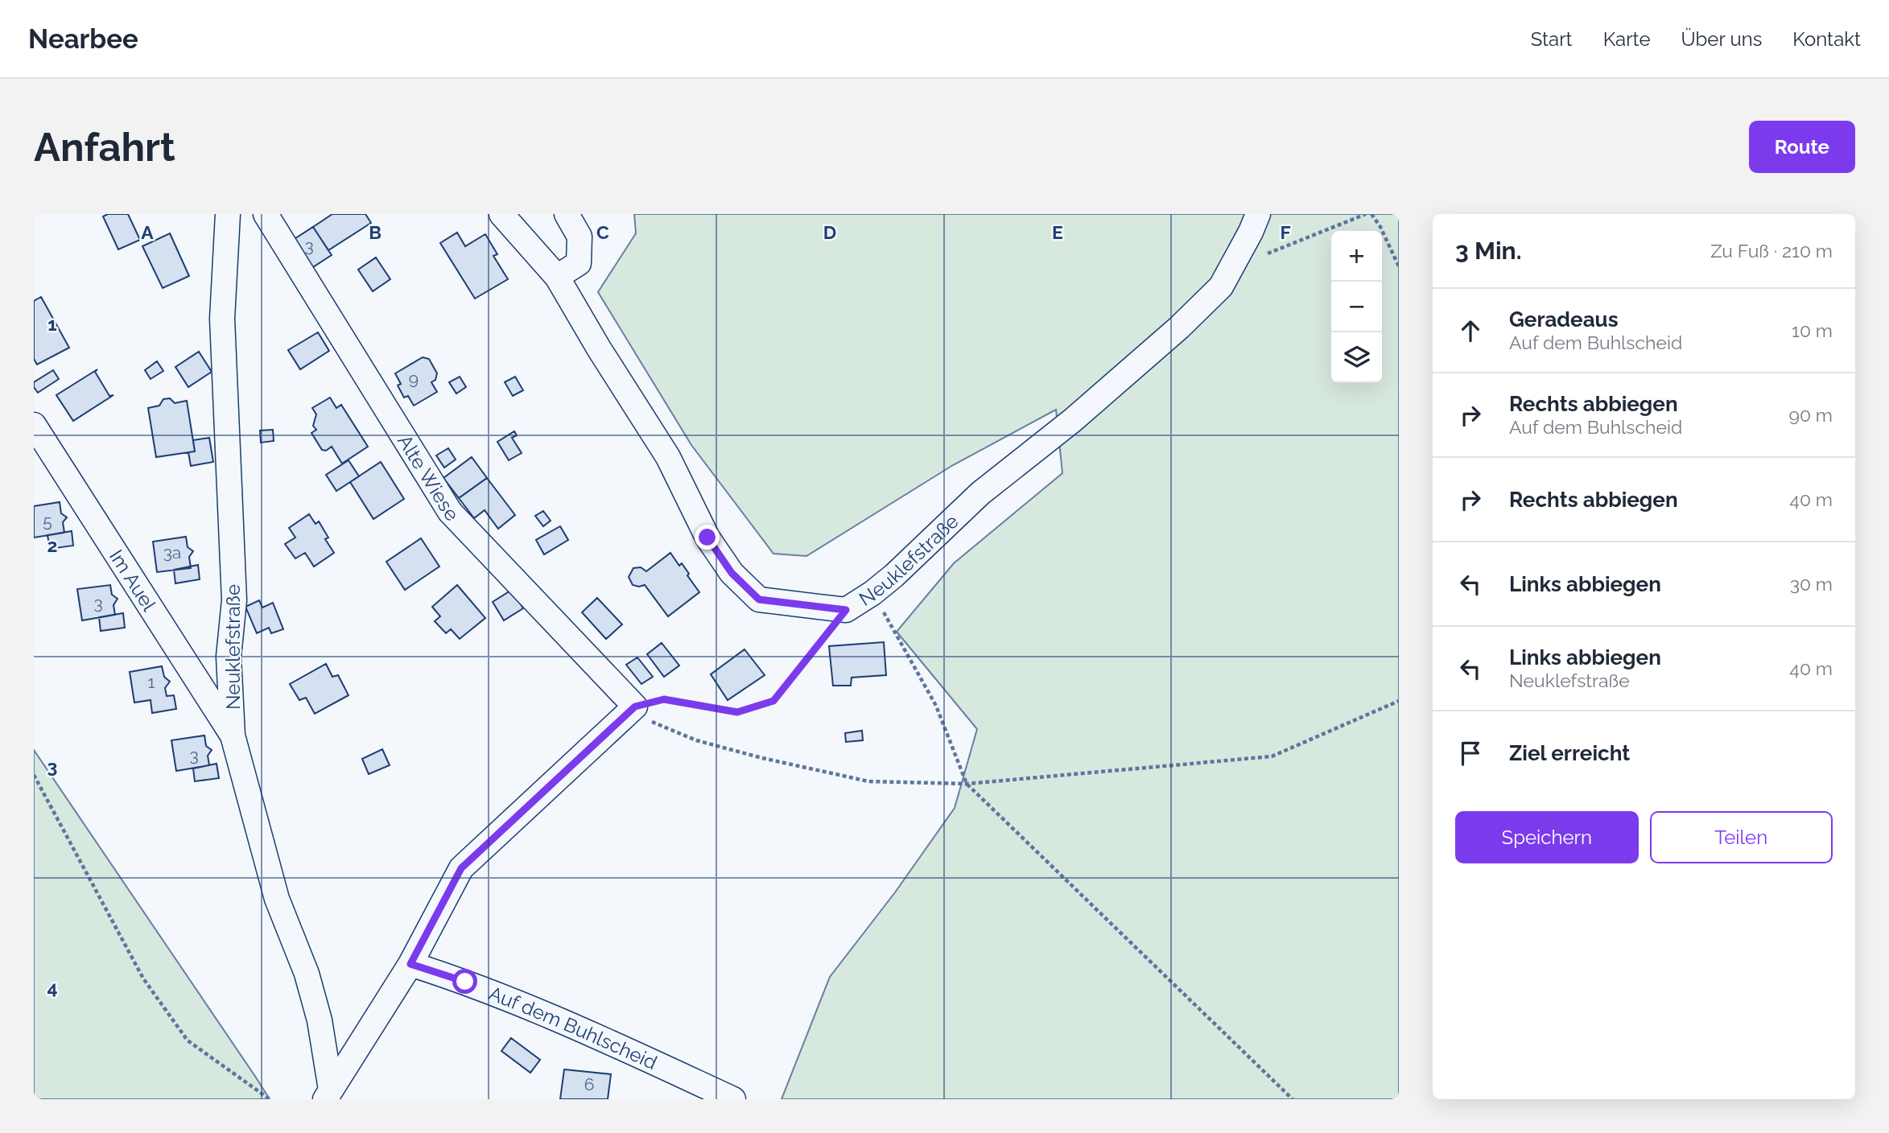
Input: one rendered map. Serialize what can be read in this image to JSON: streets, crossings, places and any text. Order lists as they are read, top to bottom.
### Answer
{
  "streets": {
    "street": [
      "Alte Wiese",
      "Neuklefstraße",
      "Im Auel",
      "Auf dem Buhlscheid"
    ]
  },
  "crossings": [
    ["Neuklefstraße", "Im Auel"]
  ],
  "house_numbers": [
    "3",
    "9",
    "5",
    "3a",
    "3",
    "1",
    "3",
    "6"
  ],
  "page": {
    "header": "Nearbee",
    "nav": [
      "Start",
      "Karte",
      "Über uns",
      "Kontakt"
    ],
    "buttons": [
      "Route",
      ["Speichern", "Teilen"]
    ],
    "title": "Anfahrt",
    "heading": ["3 Min.", "Zu Fuß · 210 m"],
    "map_buttons": ["+", "−"],
    "list": [
      ["Geradeaus", "Auf dem Buhlscheid", "10 m"],
      ["Rechts abbiegen", "Auf dem Buhlscheid", "90 m"],
      ["Rechts abbiegen", "40 m"],
      ["Links abbiegen", "30 m"],
      ["Links abbiegen", "Neuklefstraße", "40 m"],
      "Ziel erreicht"
    ]
  },
  "grid": {
    "columns": [
      "A",
      "B",
      "C",
      "D",
      "E",
      "F"
    ],
    "rows": [
      "1",
      "2",
      "3",
      "4"
    ]
  }
}
